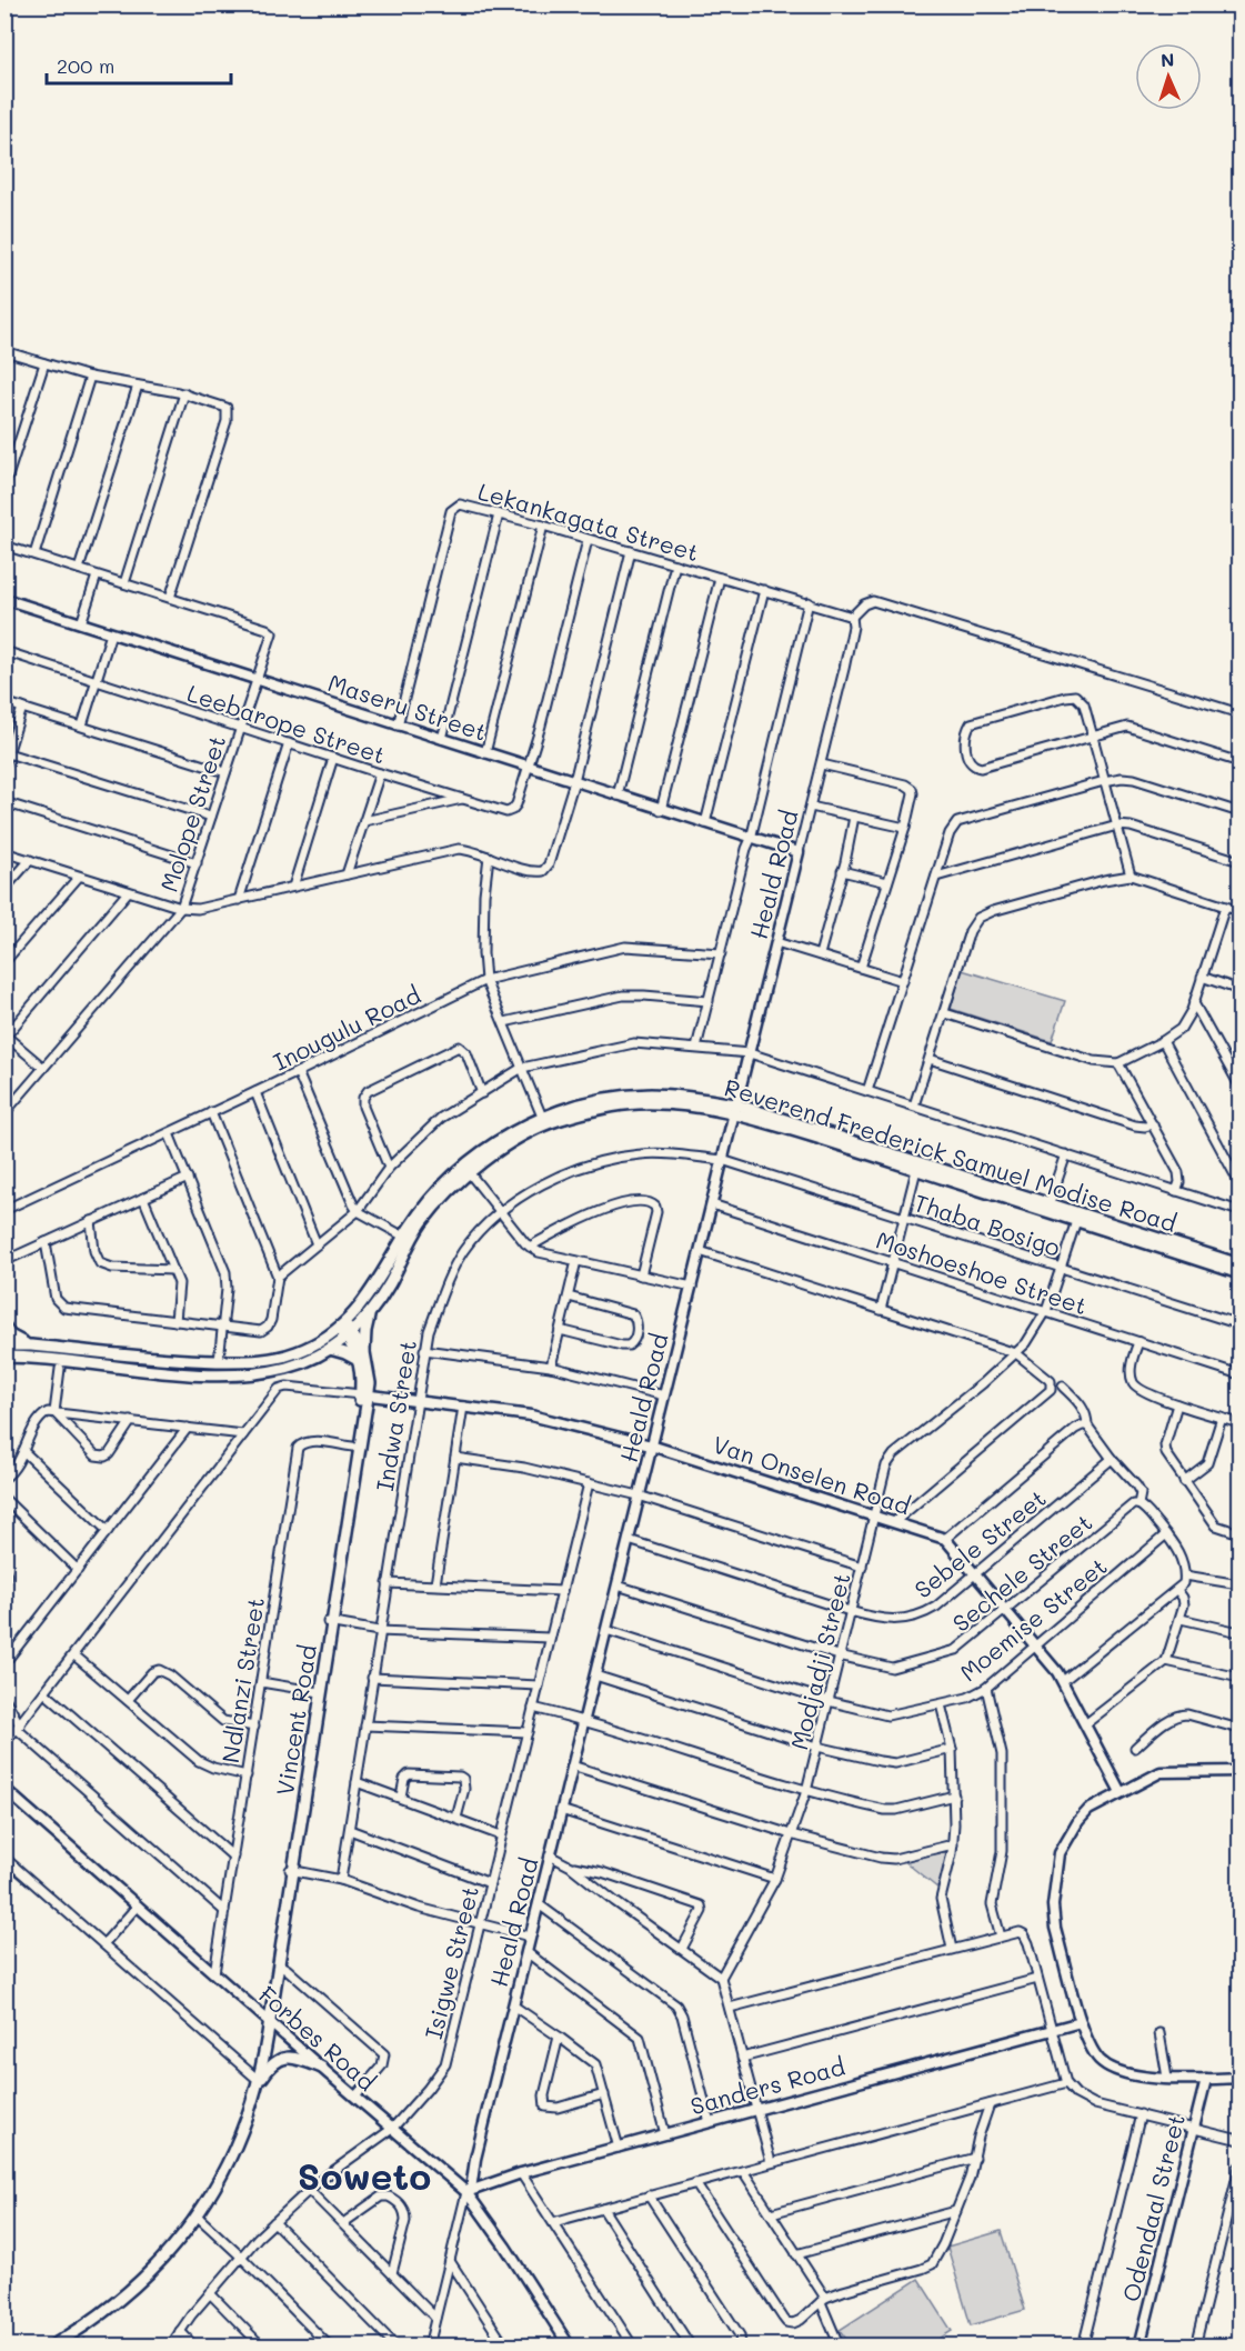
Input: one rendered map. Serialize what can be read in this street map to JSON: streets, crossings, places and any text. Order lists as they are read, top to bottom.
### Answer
{
  "streets": {
    "main road": ["Reverend Frederick Samuel Modise Road", "Vincent Road"],
    "street": [
      "Lekankagata Street",
      "Maseru Street",
      "Leebarope Street",
      "Molope Street",
      "Heald Road",
      "Inougulu Road",
      "Thaba Bosigo",
      "Moshoeshoe Street",
      "Indwa Street",
      "Van Onselen Road",
      "Sebele Street",
      "Sechele Street",
      "Moemise Street",
      "Modjadji Street",
      "Ndlanzi Street",
      "Isigwe Street",
      "Forbes Road",
      "Sanders Road",
      "Odendaal Street"
    ]
  },
  "crossings": [
    ["Lekankagata Street", "Maseru Street"],
    ["Lekankagata Street", "Heald Road"],
    ["Maseru Street", "Leebarope Street"],
    ["Maseru Street", "Molope Street"],
    ["Maseru Street", "Heald Road"],
    ["Leebarope Street", "Molope Street"],
    ["Heald Road", "Reverend Frederick Samuel Modise Road"],
    ["Heald Road", "Thaba Bosigo"],
    ["Heald Road", "Moshoeshoe Street"],
    ["Heald Road", "Indwa Street"],
    ["Heald Road", "Van Onselen Road"],
    ["Heald Road", "Sebele Street"],
    ["Heald Road", "Sechele Street"],
    ["Heald Road", "Moemise Street"],
    ["Heald Road", "Forbes Road"],
    ["Heald Road", "Sanders Road"],
    ["Reverend Frederick Samuel Modise Road", "Modjadji Street"],
    ["Reverend Frederick Samuel Modise Road", "Vincent Road"],
    ["Thaba Bosigo", "Indwa Street"],
    ["Thaba Bosigo", "Modjadji Street"],
    ["Moshoeshoe Street", "Modjadji Street"],
    ["Indwa Street", "Van Onselen Road"],
    ["Van Onselen Road", "Modjadji Street"],
    ["Van Onselen Road", "Vincent Road"],
    ["Sebele Street", "Modjadji Street"],
    ["Sechele Street", "Modjadji Street"],
    ["Moemise Street", "Modjadji Street"],
    ["Ndlanzi Street", "Vincent Road"],
    ["Ndlanzi Street", "Forbes Road"],
    ["Vincent Road", "Forbes Road"],
    ["Isigwe Street", "Forbes Road"],
    ["Forbes Road", "Sanders Road"]
  ],
  "districts": ["Soweto"],
  "scale_bar": "200 m",
  "north": "top"
}
